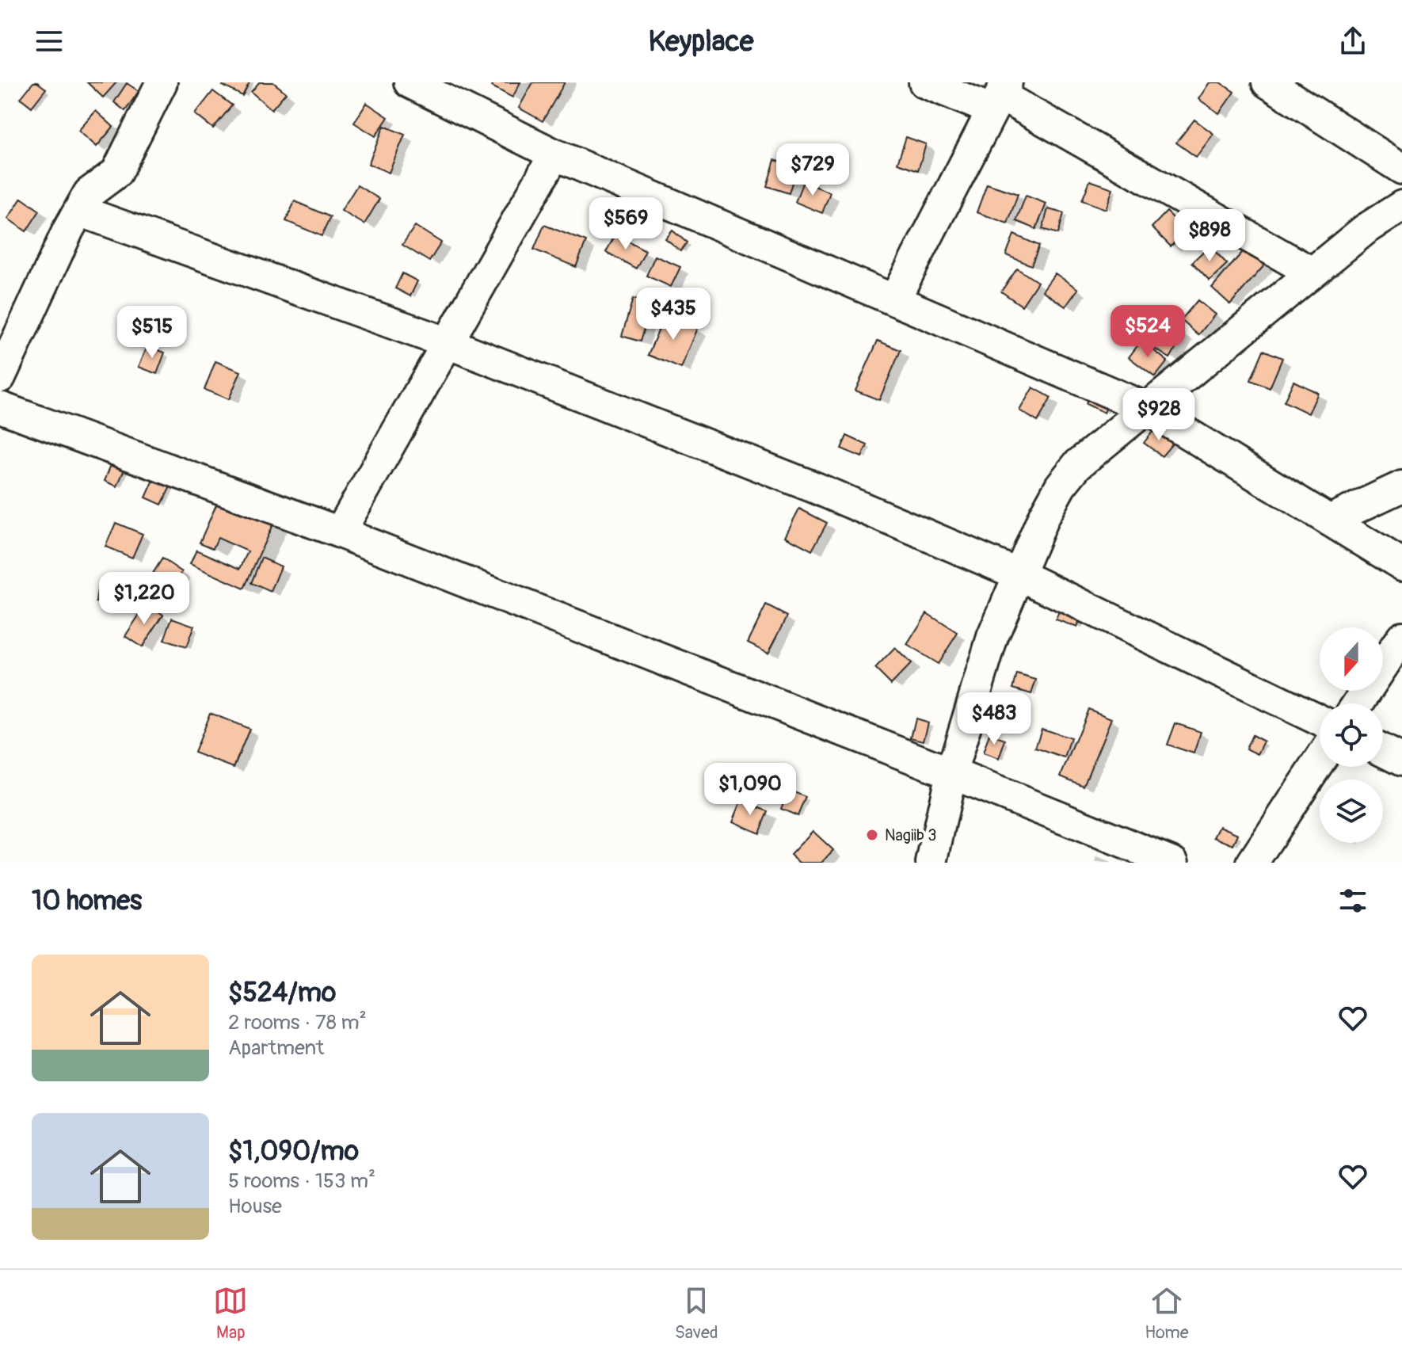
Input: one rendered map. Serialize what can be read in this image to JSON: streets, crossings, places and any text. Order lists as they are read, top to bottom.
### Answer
{
  "places": ["Nagiib 3"],
  "north": "bottom",
  "page": {
    "header": "Keyplace",
    "price": [
      "$729",
      "$569",
      "$898",
      "$435",
      "$524",
      "$515",
      "$928",
      "$1,220",
      "$483",
      "$1,090"
    ],
    "heading": "10 homes",
    "list": [
      {
        "name": "$524/mo",
        "note": "2 rooms · 78 m² · Apartment"
      },
      {
        "name": "$1,090/mo",
        "note": "5 rooms · 153 m² · House"
      }
    ],
    "tabs": ["Map", "Saved", "Home"]
  }
}
